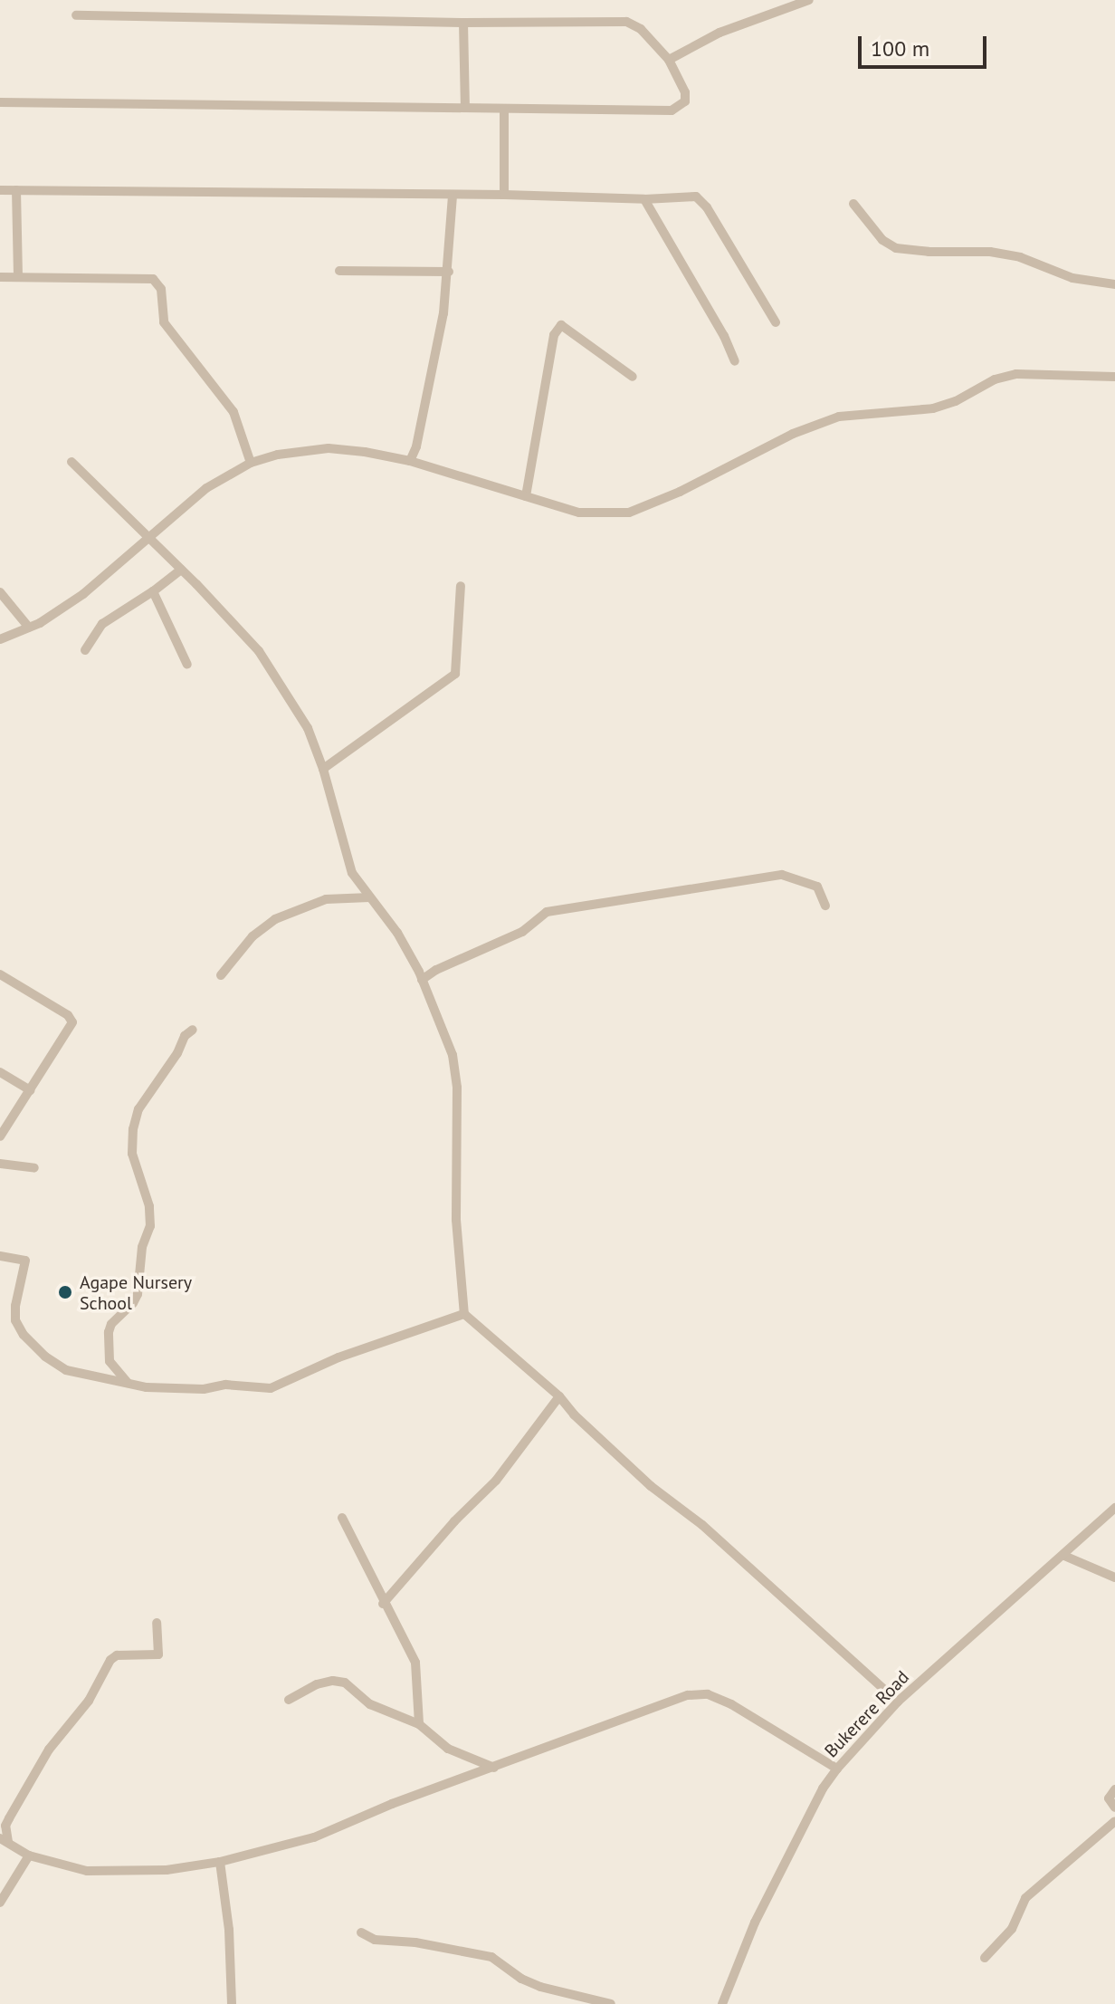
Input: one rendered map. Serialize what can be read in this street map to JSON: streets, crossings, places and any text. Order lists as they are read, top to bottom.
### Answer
{
  "streets": {
    "street": ["Bukerere Road"]
  },
  "places": ["Agape Nursery School"],
  "scale_bar": "100 m"
}
